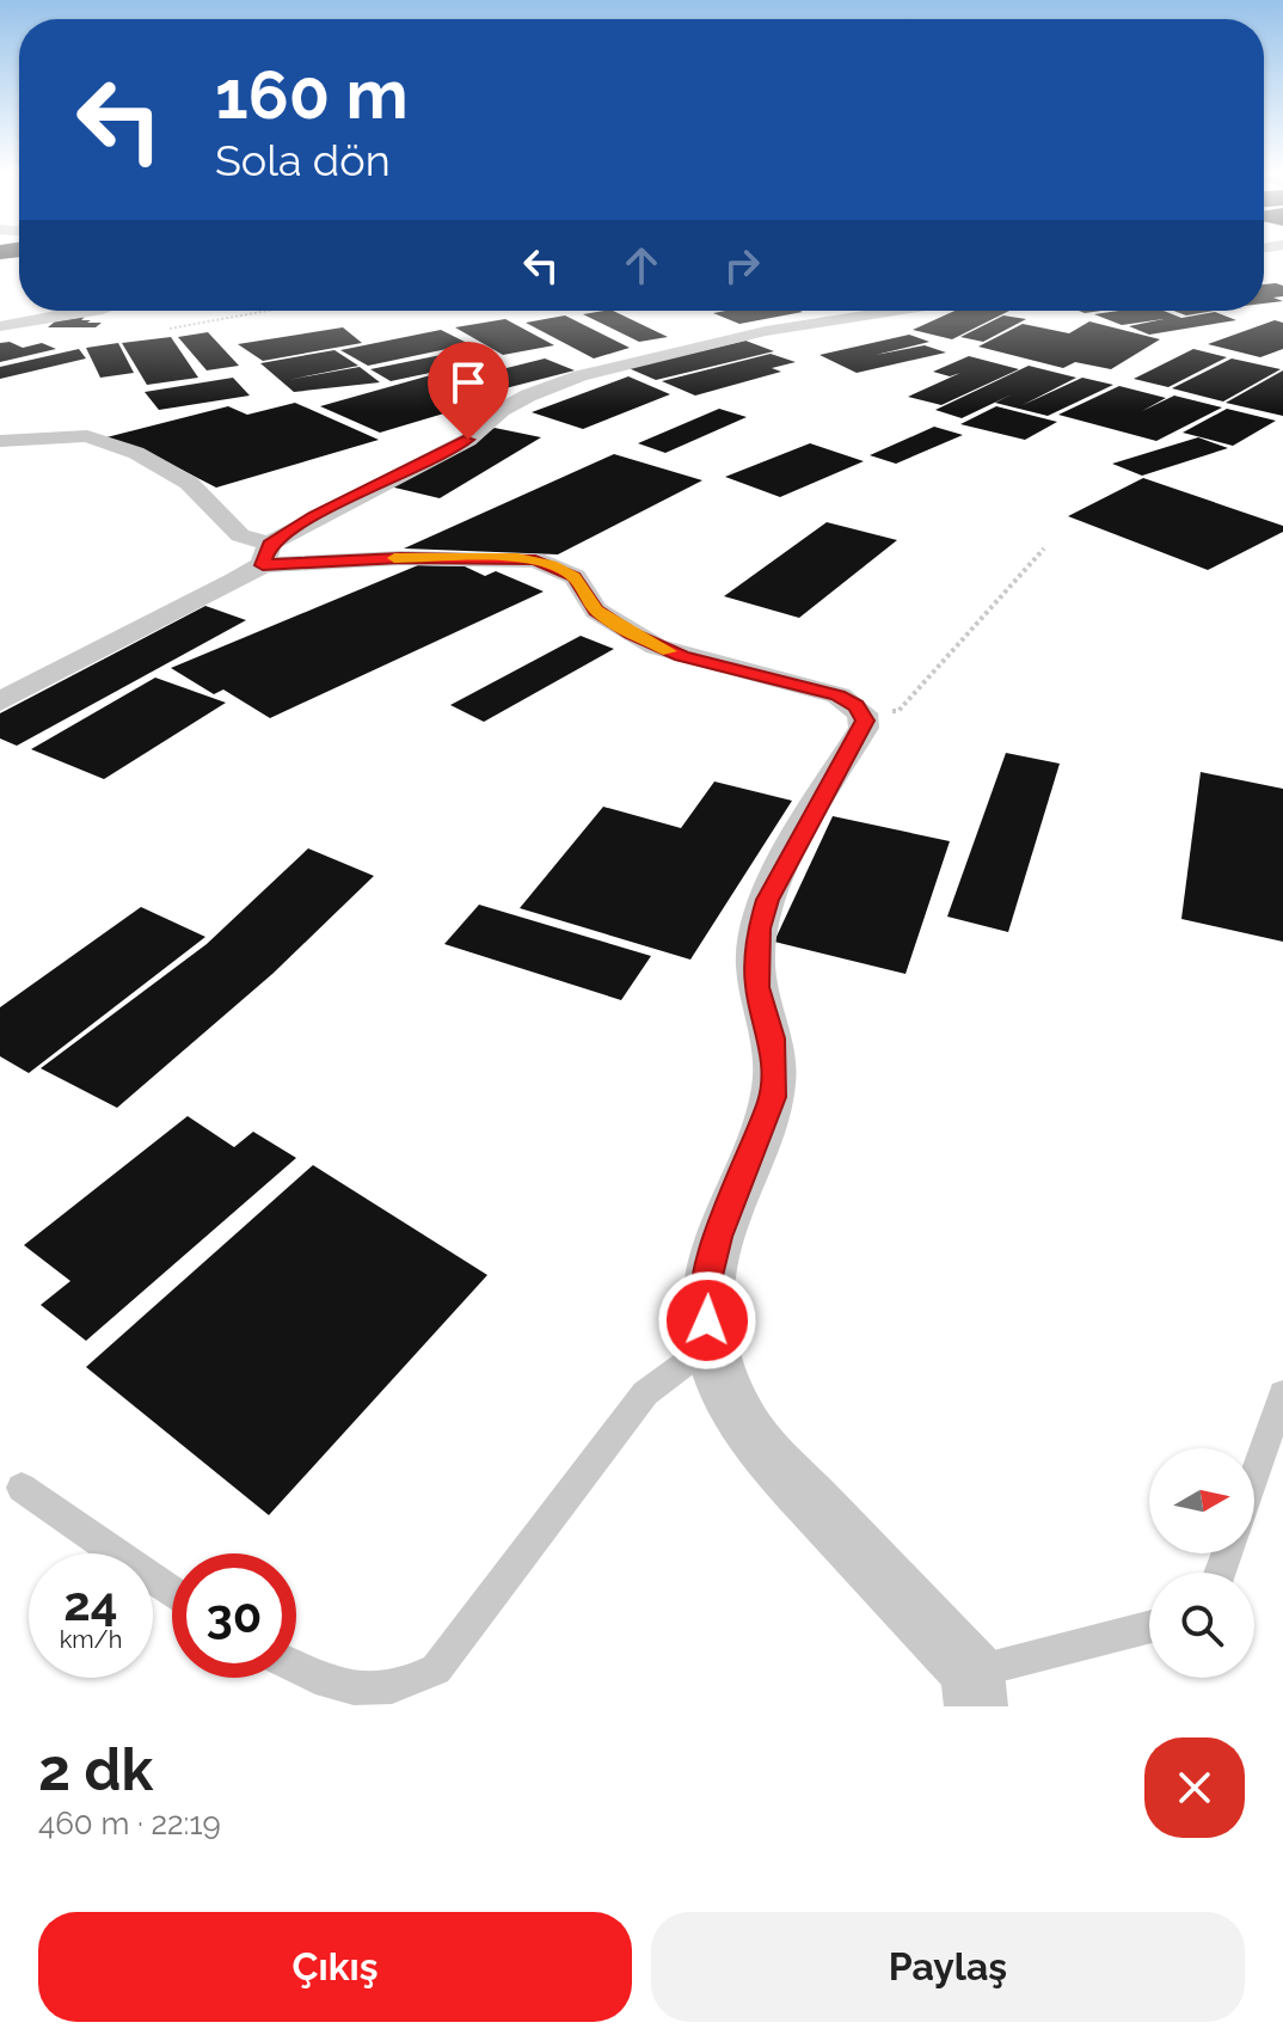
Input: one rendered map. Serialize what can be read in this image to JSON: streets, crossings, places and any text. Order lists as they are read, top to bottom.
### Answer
{
  "north": "right",
  "page": {
    "turn": ["160 m", "Sola dön"],
    "speed": "24 km/h",
    "limit": "30",
    "heading": ["2 dk", "460 m · 22:19"],
    "buttons": ["Çıkış", "Paylaş"]
  }
}
